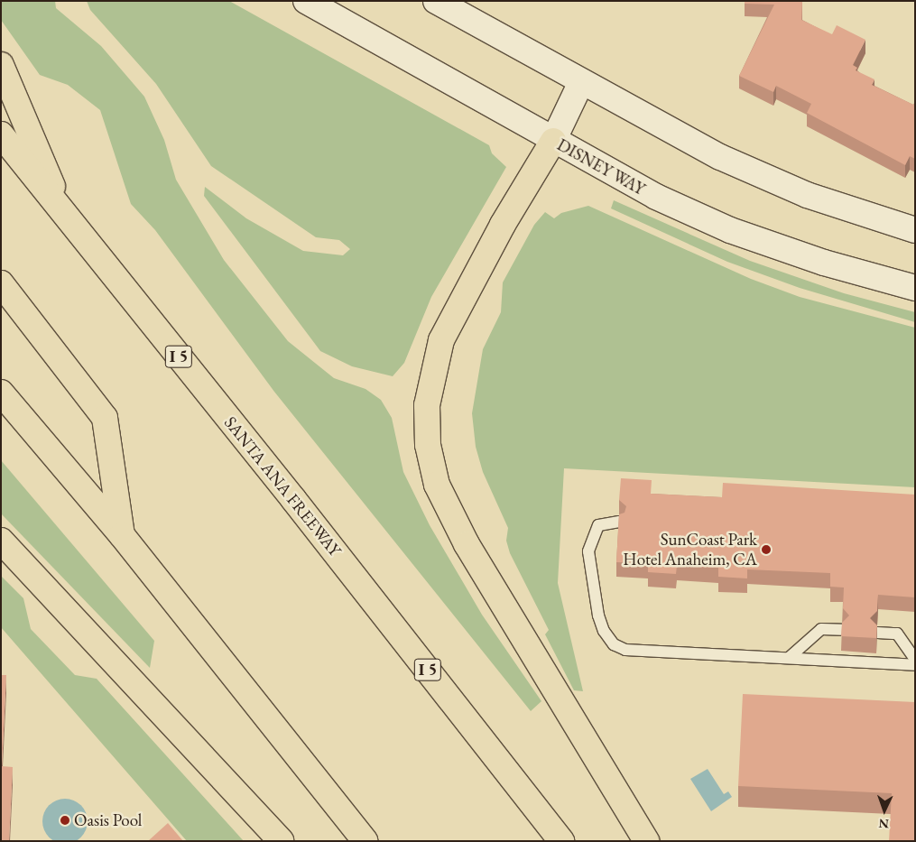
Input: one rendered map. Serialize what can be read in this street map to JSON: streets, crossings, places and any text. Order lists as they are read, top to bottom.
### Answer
{
  "streets": {
    "highway": ["I 5", "SANTA ANA FREEWAY"],
    "main road": ["DISNEY WAY"]
  },
  "places": ["SunCoast Park Hotel Anaheim, CA", "Oasis Pool"],
  "north": "bottom"
}
